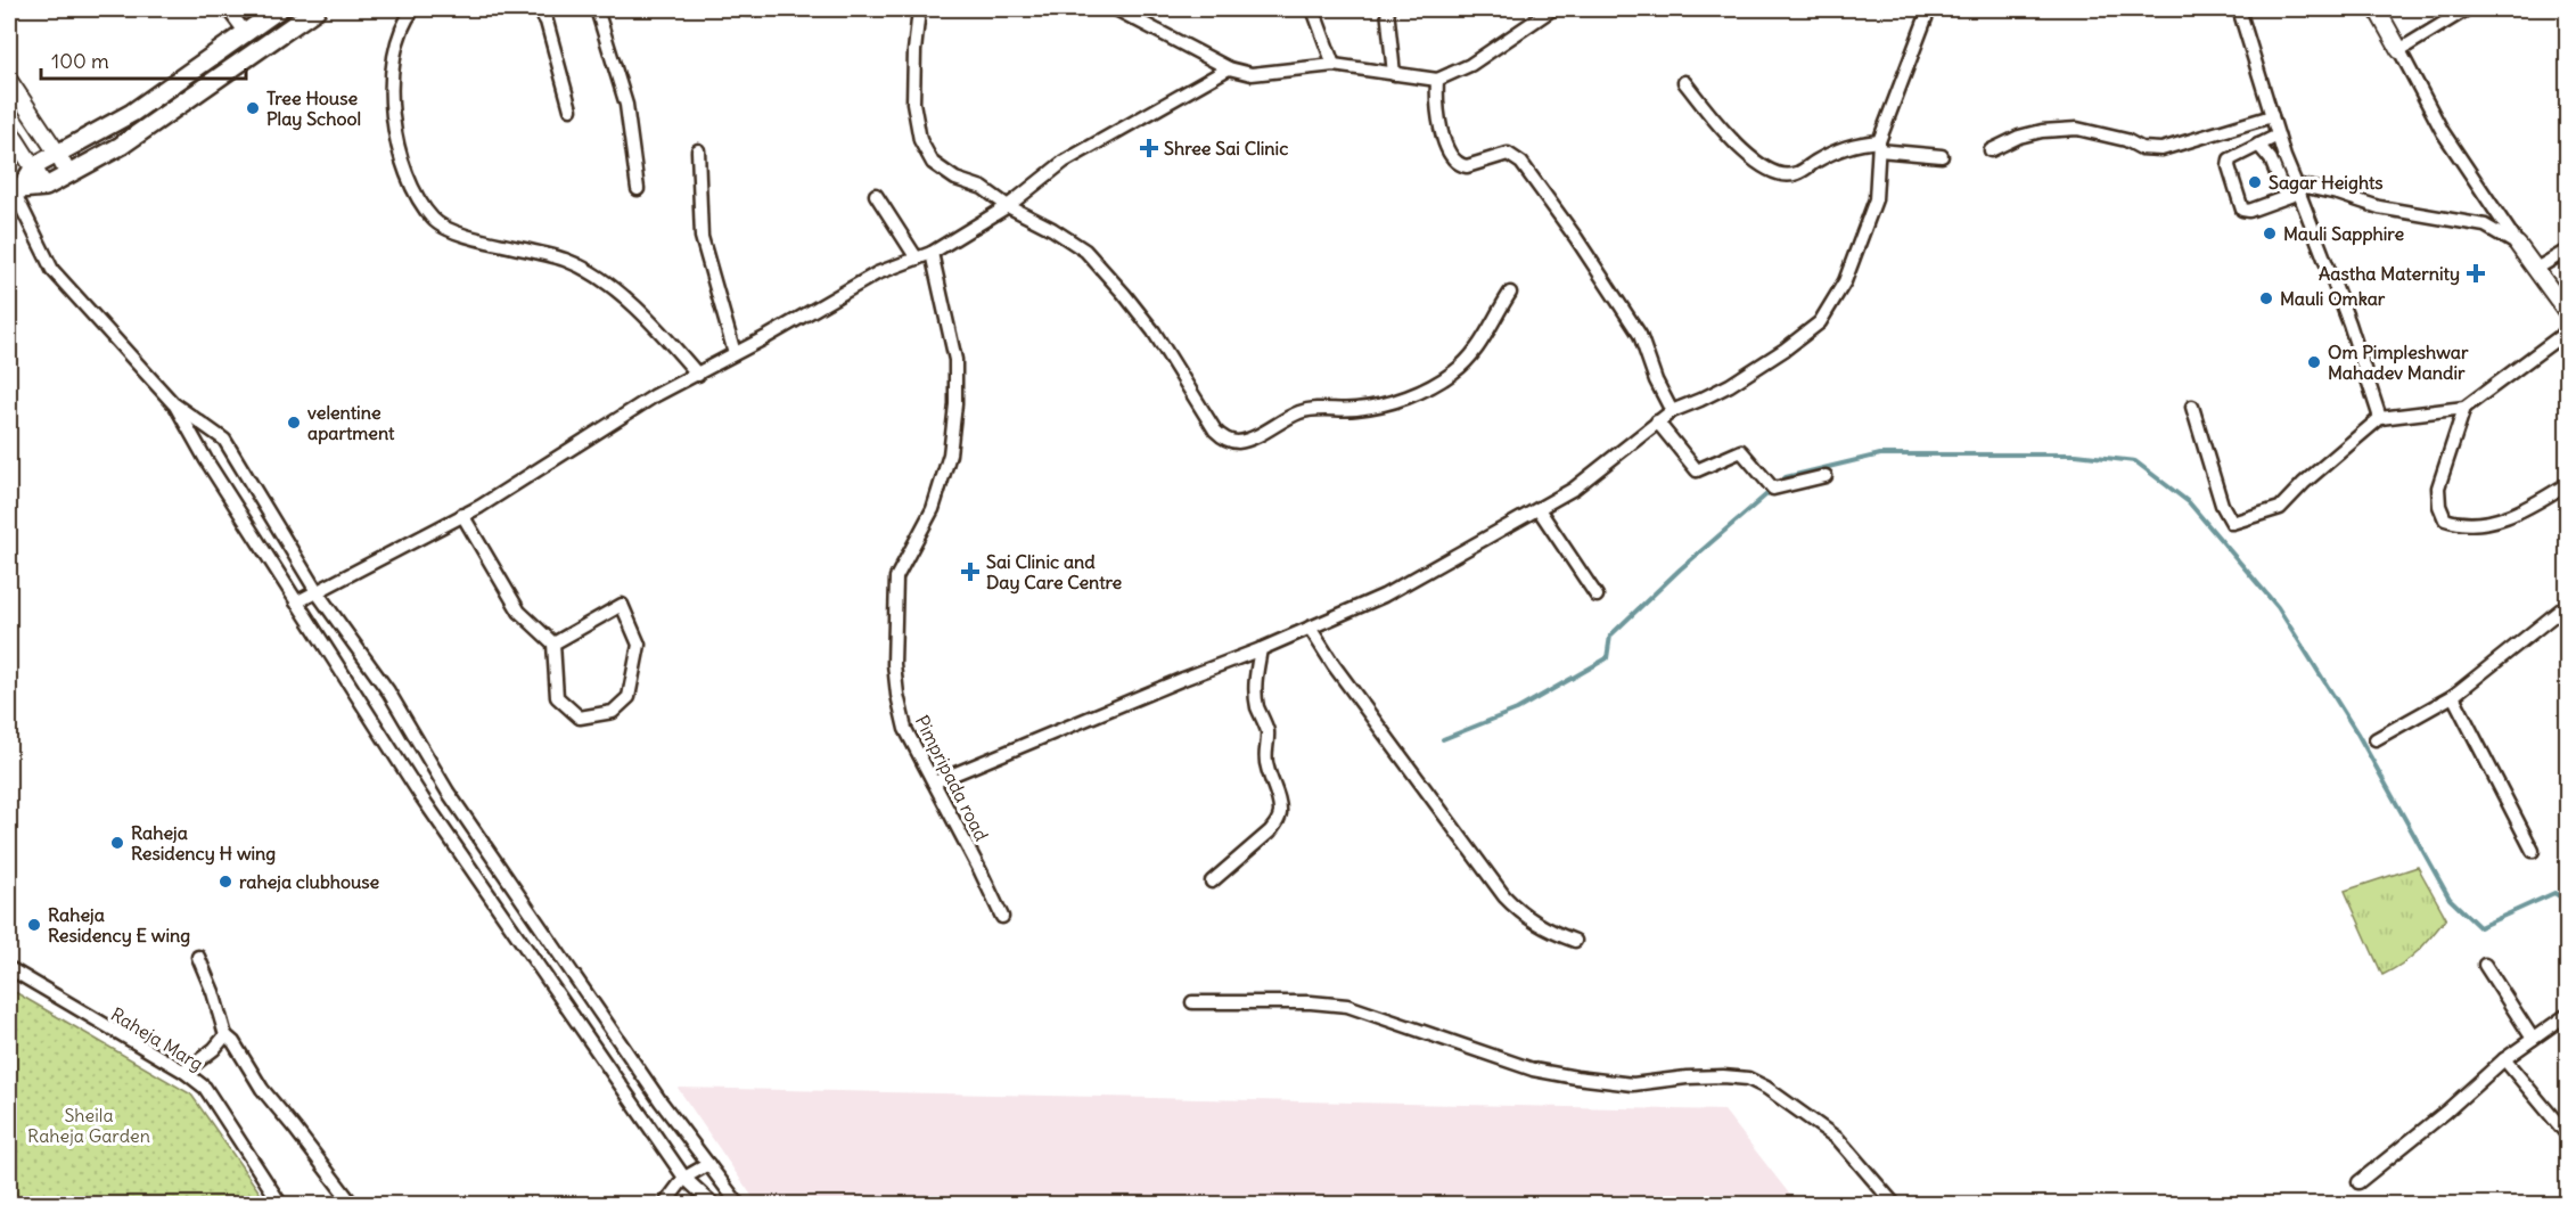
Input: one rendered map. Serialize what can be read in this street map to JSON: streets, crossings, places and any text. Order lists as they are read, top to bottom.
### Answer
{
  "streets": {
    "street": ["Pimpripada road", "Raheja Marg"]
  },
  "parks": ["Sheila Raheja Garden"],
  "places": {
    "other": [
      "Tree House Play School",
      "Sagar Heights",
      "Mauli Sapphire",
      "Mauli Omkar",
      "Om Pimpleshwar Mahadev Mandir",
      "velentine apartment",
      "Raheja Residency H wing",
      "raheja clubhouse",
      "Raheja Residency E wing"
    ],
    "health": ["Shree Sai Clinic", "Aastha Maternity", "Sai Clinic and Day Care Centre"]
  },
  "scale_bar": "100 m"
}
